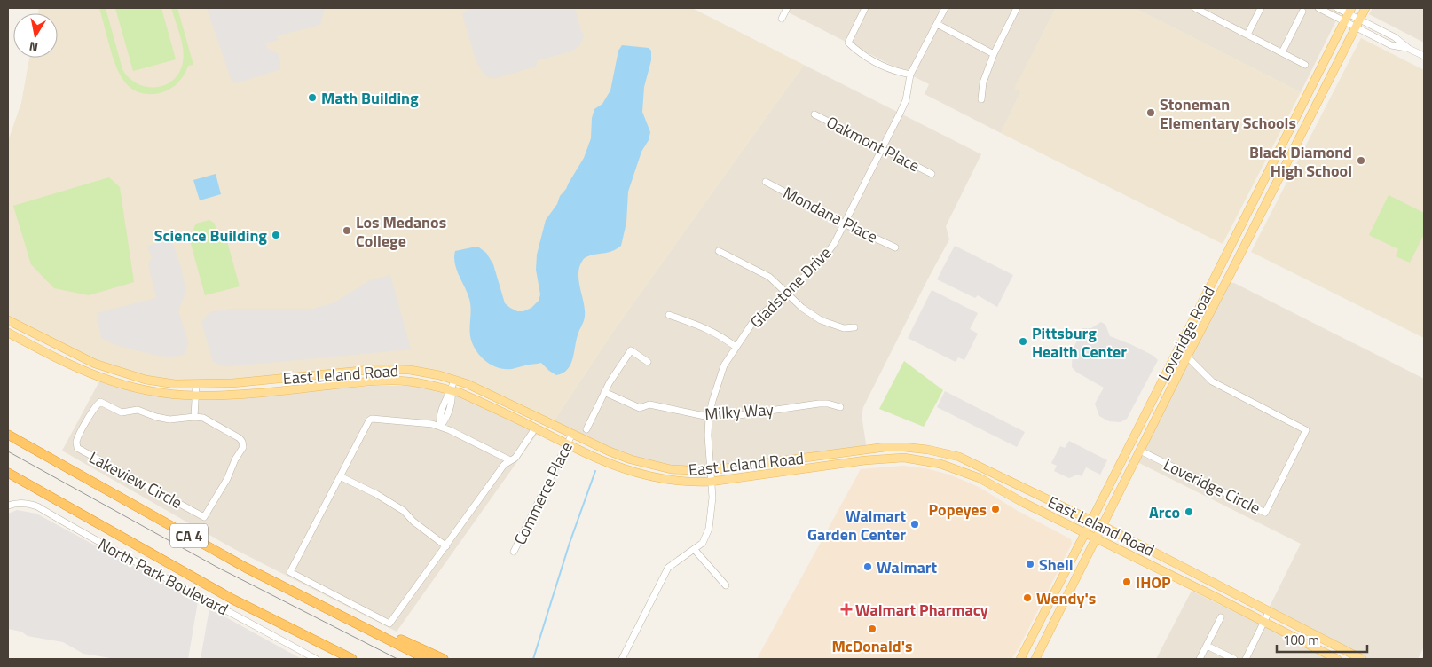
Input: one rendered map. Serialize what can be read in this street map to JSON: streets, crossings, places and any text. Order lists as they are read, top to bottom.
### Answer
{
  "streets": {
    "highway": ["CA 4"],
    "main road": ["Loveridge Road", "East Leland Road"],
    "street": [
      "Oakmont Place",
      "Mondana Place",
      "Gladstone Drive",
      "Milky Way",
      "Lakeview Circle",
      "Loveridge Circle",
      "Commerce Place",
      "North Park Boulevard"
    ]
  },
  "crossings": [
    ["Oakmont Place", "Gladstone Drive"],
    ["Mondana Place", "Gladstone Drive"],
    ["Gladstone Drive", "East Leland Road"],
    ["Gladstone Drive", "Milky Way"],
    ["Loveridge Road", "East Leland Road"],
    ["Loveridge Road", "Loveridge Circle"],
    ["East Leland Road", "Commerce Place"]
  ],
  "places": {
    "other": [
      "Math Building",
      "Stoneman Elementary Schools",
      "Black Diamond High School",
      "Los Medanos College",
      "Science Building",
      "Pittsburg Health Center",
      "Popeyes",
      "Arco",
      "Walmart Garden Center",
      "Shell",
      "Walmart",
      "IHOP",
      "Wendy's",
      "McDonald's"
    ],
    "health": ["Walmart Pharmacy"]
  },
  "scale_bar": "100 m",
  "north": "bottom"
}
